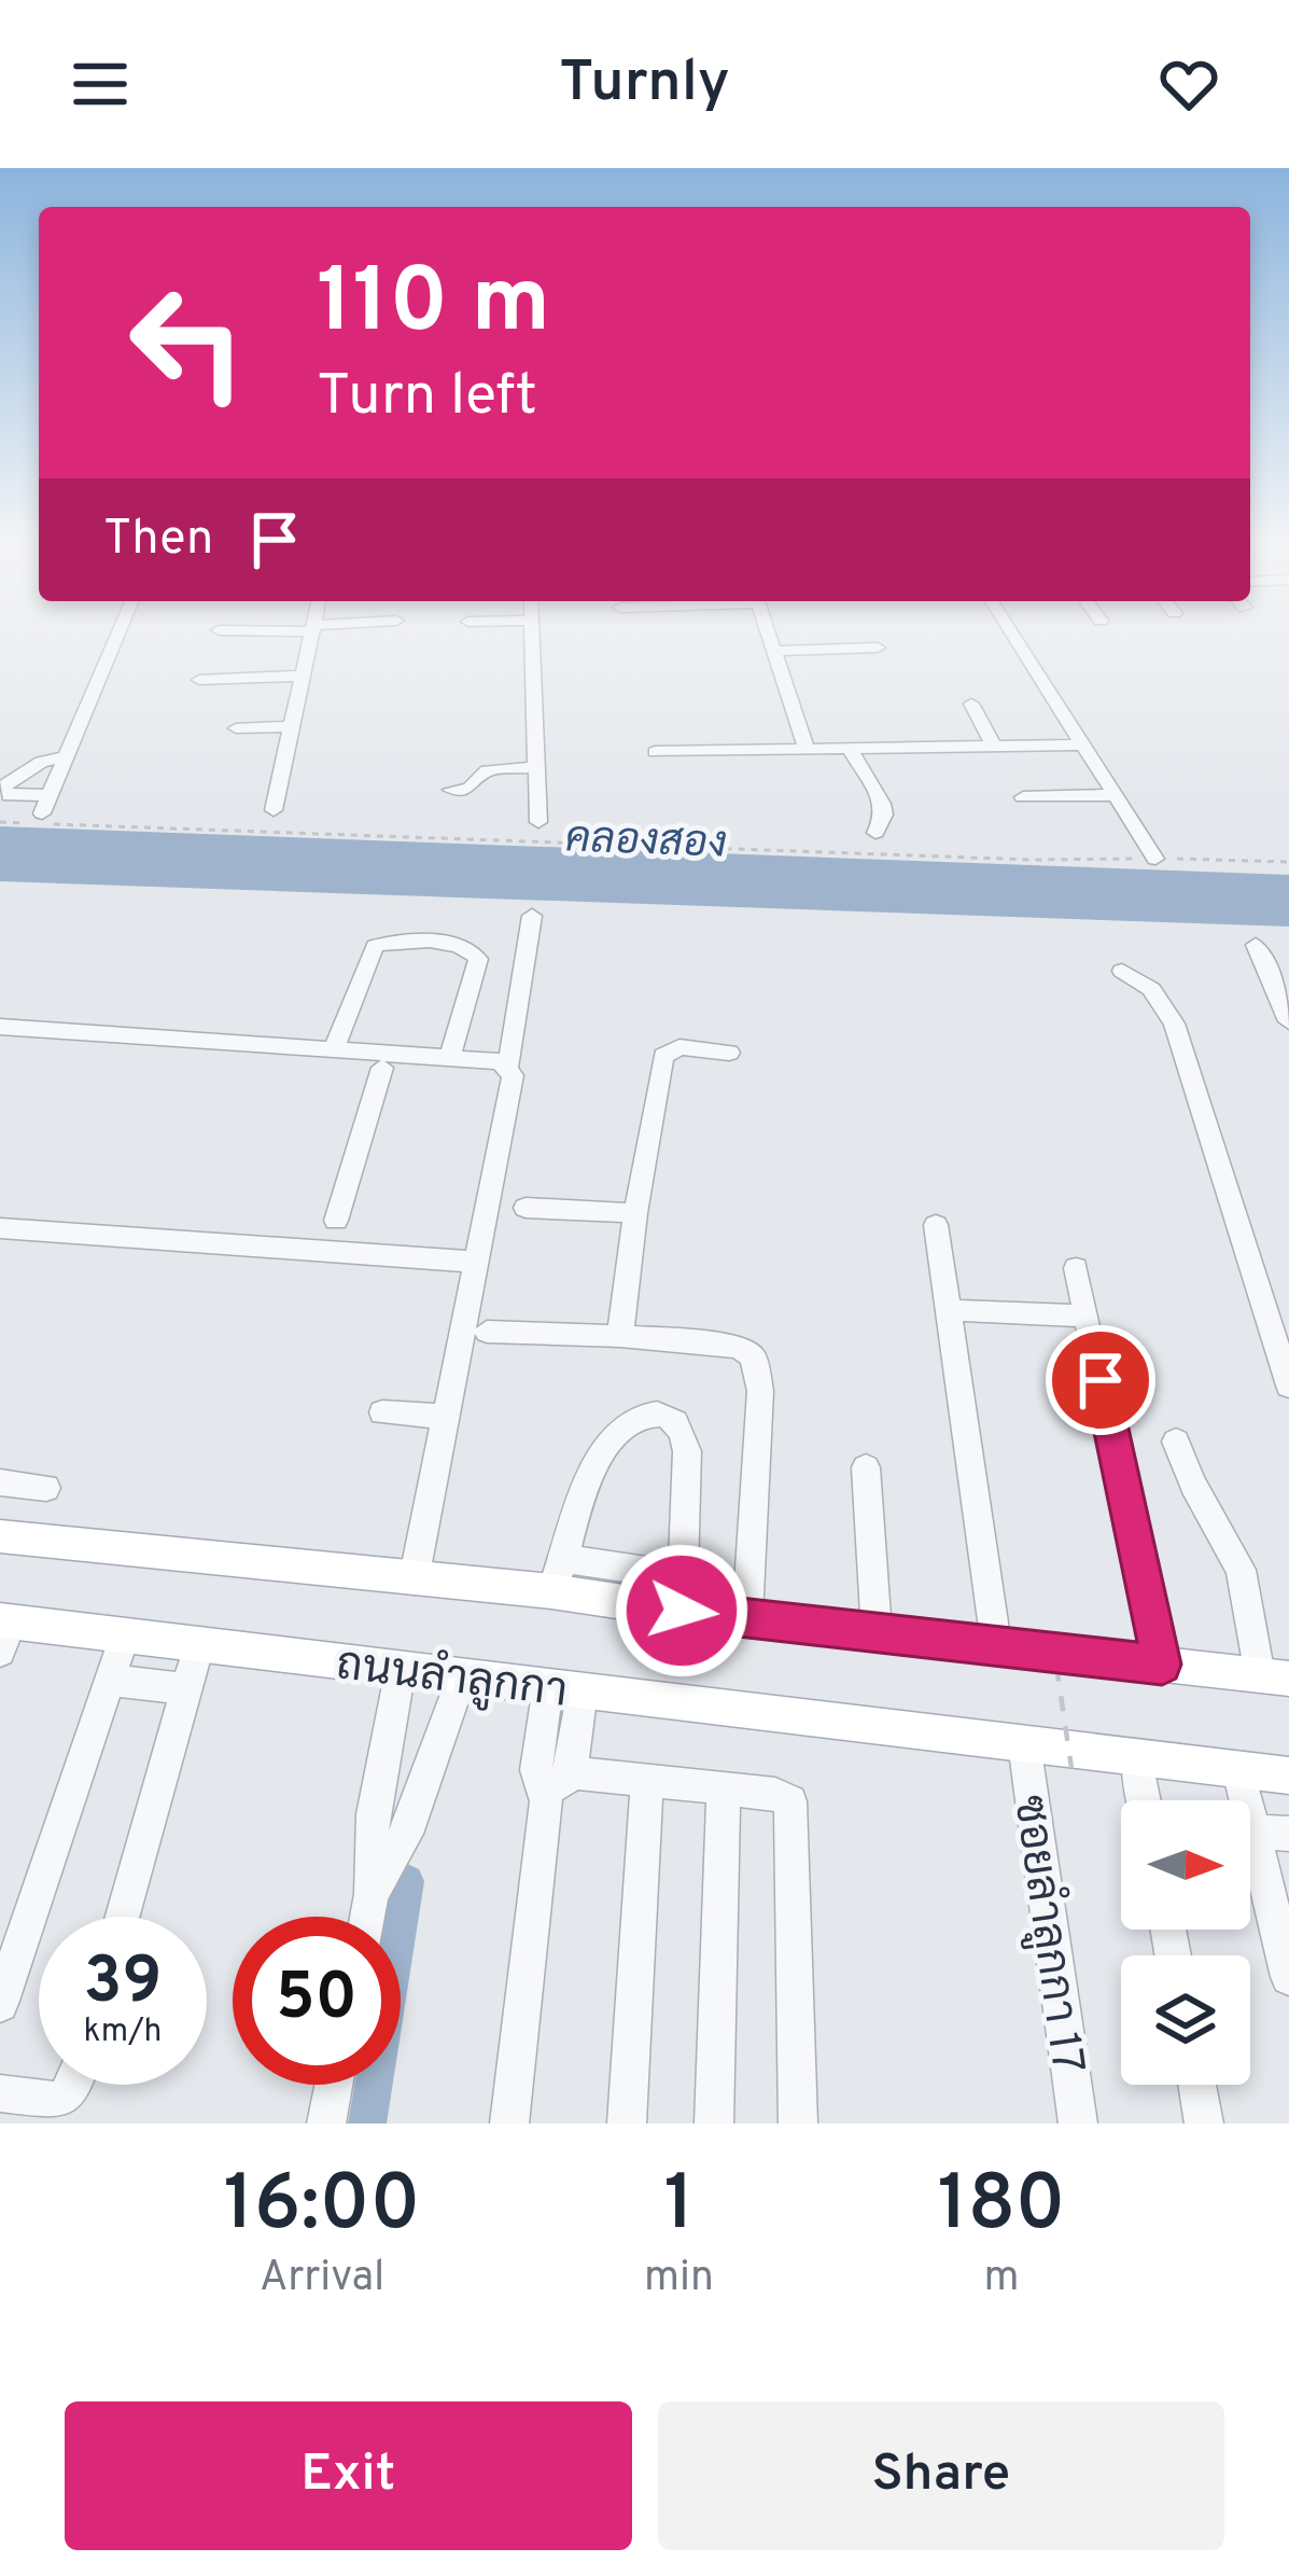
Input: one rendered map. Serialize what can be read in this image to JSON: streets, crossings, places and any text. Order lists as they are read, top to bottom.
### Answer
{
  "streets": {
    "main road": ["ถนนลำลูกกา"],
    "street": ["ซอยลำลูกกา 17"]
  },
  "crossings": [
    ["ถนนลำลูกกา", "ซอยลำลูกกา 17"]
  ],
  "water": ["คลองสอง"],
  "north": "right",
  "page": {
    "header": "Turnly",
    "turn": ["110 m", "Turn left"],
    "then": "Then",
    "speed": "39 km/h",
    "limit": "50",
    "eta": [
      "16:00",
      "Arrival",
      "1",
      "min",
      "180",
      "m"
    ],
    "buttons": ["Exit", "Share"]
  }
}
